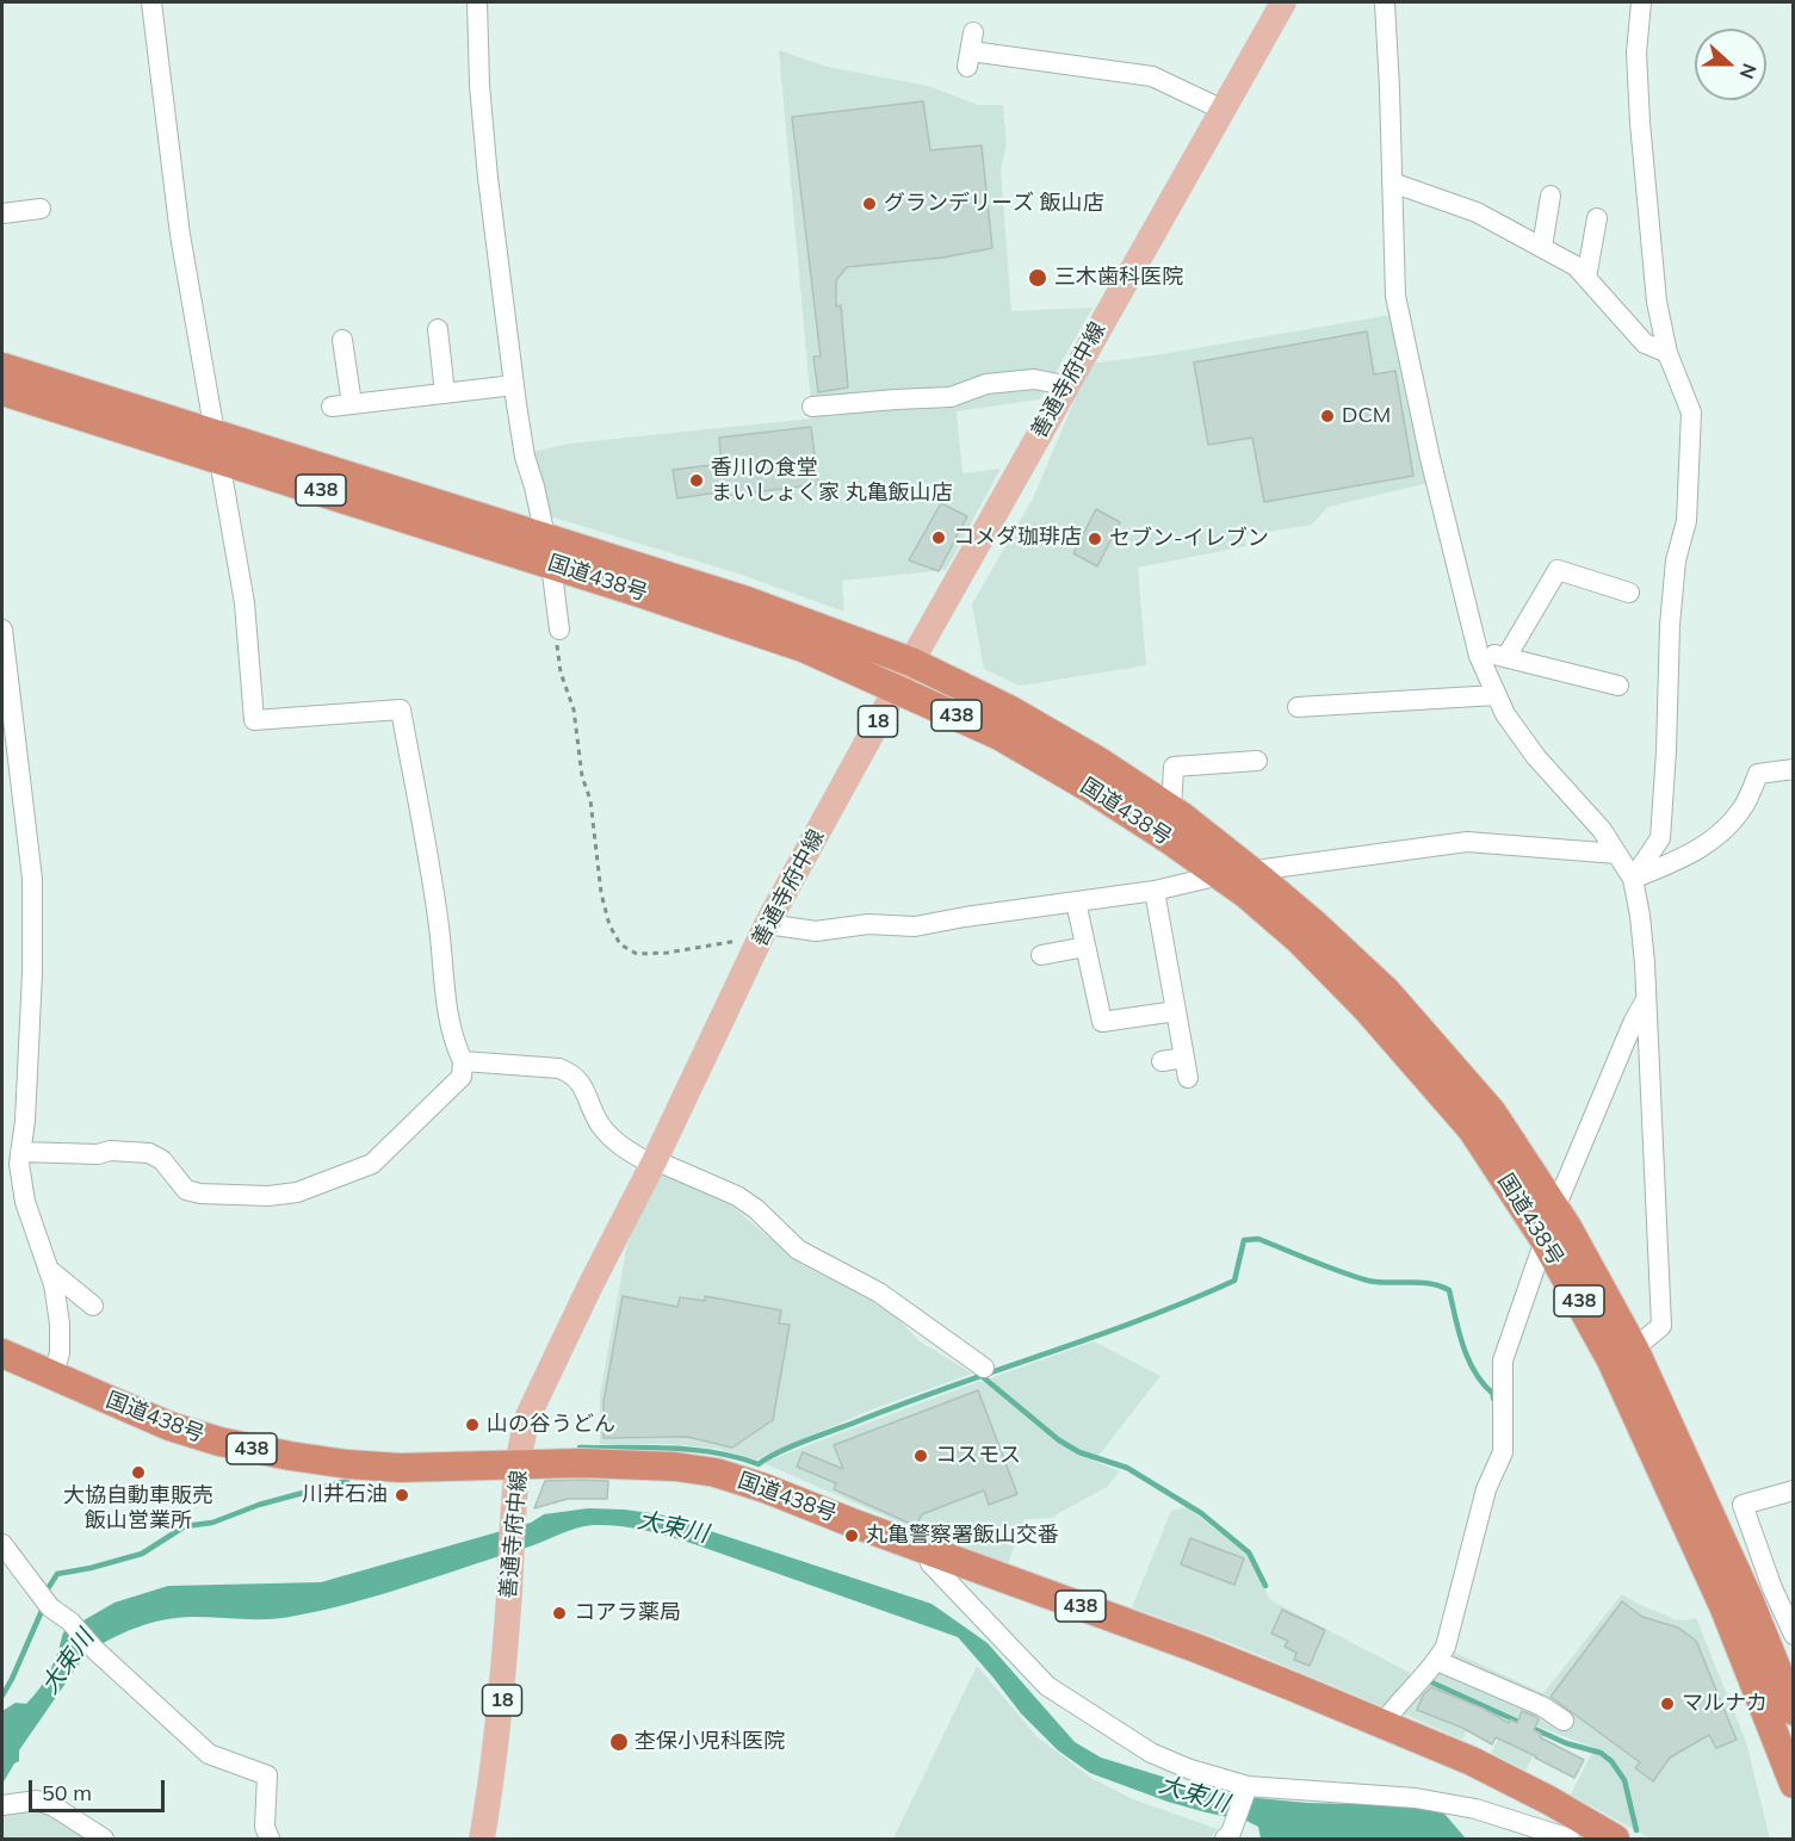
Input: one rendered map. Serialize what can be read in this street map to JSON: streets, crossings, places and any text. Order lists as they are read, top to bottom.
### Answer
{
  "streets": {
    "highway": ["438", "国道438号"],
    "main road": ["善通寺府中線", "18"]
  },
  "crossings": [
    ["善通寺府中線", "国道438号"]
  ],
  "water": ["大束川"],
  "places": [
    "グランデリーズ 飯山店",
    "三木歯科医院",
    "DCM",
    "香川の食堂 まいしょく家 丸亀飯山店",
    "コメダ珈琲店",
    "セブン-イレブン",
    "山の谷うどん",
    "コスモス",
    "大協自動車販売 飯山営業所",
    "川井石油",
    "丸亀警察署飯山交番",
    "コアラ薬局",
    "マルナカ",
    "杢保小児科医院"
  ],
  "scale_bar": "50 m",
  "north": "right"
}
